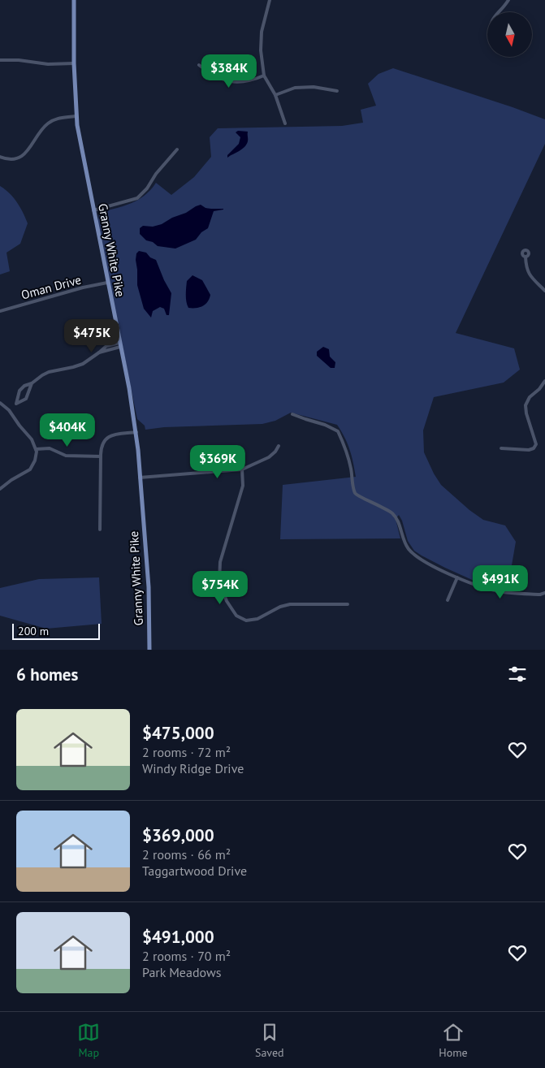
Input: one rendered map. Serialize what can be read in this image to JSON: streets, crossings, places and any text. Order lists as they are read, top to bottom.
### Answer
{
  "streets": {
    "main road": ["Granny White Pike"],
    "street": ["Oman Drive"]
  },
  "crossings": [
    ["Granny White Pike", "Oman Drive"]
  ],
  "scale_bar": "200 m",
  "north": "bottom",
  "page": {
    "price": [
      "$384K",
      "$475K",
      "$404K",
      "$369K",
      "$491K",
      "$754K"
    ],
    "scale": "200 m",
    "heading": "6 homes",
    "list": [
      {
        "name": "$475,000",
        "note": "2 rooms · 72 m² · Windy Ridge Drive"
      },
      {
        "name": "$369,000",
        "note": "2 rooms · 66 m² · Taggartwood Drive"
      },
      {
        "name": "$491,000",
        "note": "2 rooms · 70 m² · Park Meadows"
      }
    ],
    "tabs": ["Map", "Saved", "Home"]
  }
}
